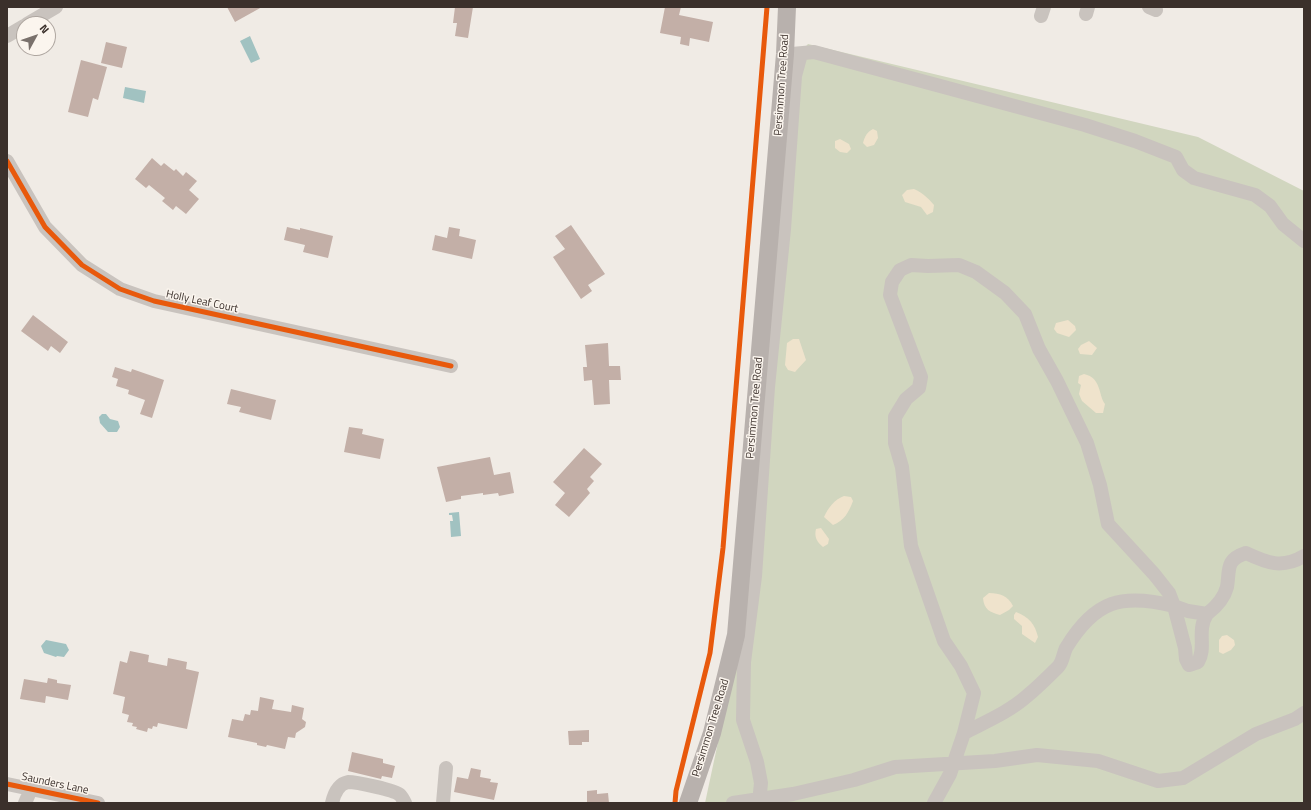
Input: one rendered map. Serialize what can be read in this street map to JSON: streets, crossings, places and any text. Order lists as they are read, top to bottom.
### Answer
{
  "streets": {
    "main road": ["Persimmon Tree Road"],
    "street": ["Holly Leaf Court", "Saunders Lane"]
  },
  "north": "top right"
}
